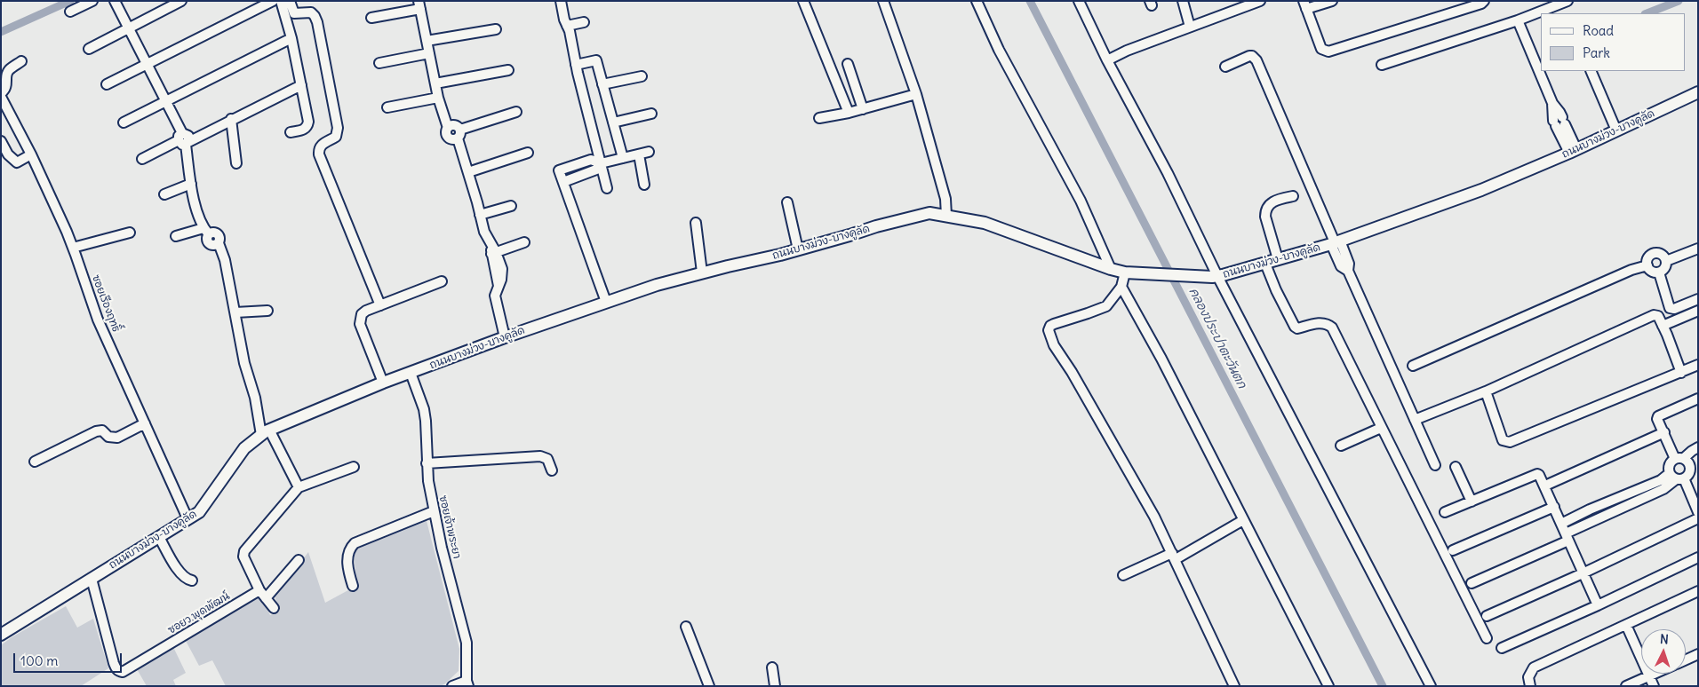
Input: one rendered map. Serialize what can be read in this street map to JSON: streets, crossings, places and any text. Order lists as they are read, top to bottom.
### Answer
{
  "streets": {
    "street": [
      "ถนนบางม่วง-บางคูลัด",
      "ซอยเรืองฤทธิ์",
      "ซอยเจ้าพระยา",
      "ซอยว.พุดพัฒน์"
    ]
  },
  "crossings": [
    ["ถนนบางม่วง-บางคูลัด", "ซอยเรืองฤทธิ์"],
    ["ถนนบางม่วง-บางคูลัด", "ซอยเจ้าพระยา"],
    ["ถนนบางม่วง-บางคูลัด", "ซอยว.พุดพัฒน์"]
  ],
  "water": ["คลองประปาตะวันตก"],
  "legend": ["Road", "Park"],
  "scale_bar": "100 m",
  "north": "top"
}
